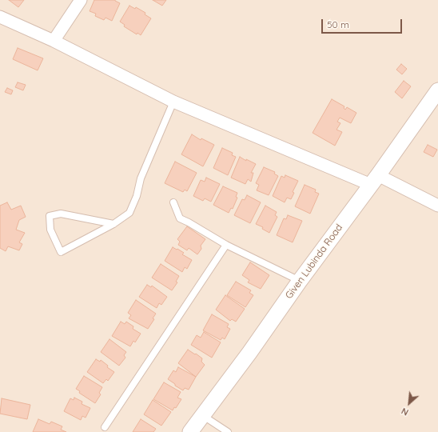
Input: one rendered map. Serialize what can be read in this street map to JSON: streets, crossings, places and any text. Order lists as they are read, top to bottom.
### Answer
{
  "streets": {
    "street": ["Given Lubinda Road"]
  },
  "scale_bar": "50 m",
  "north": "bottom left"
}
